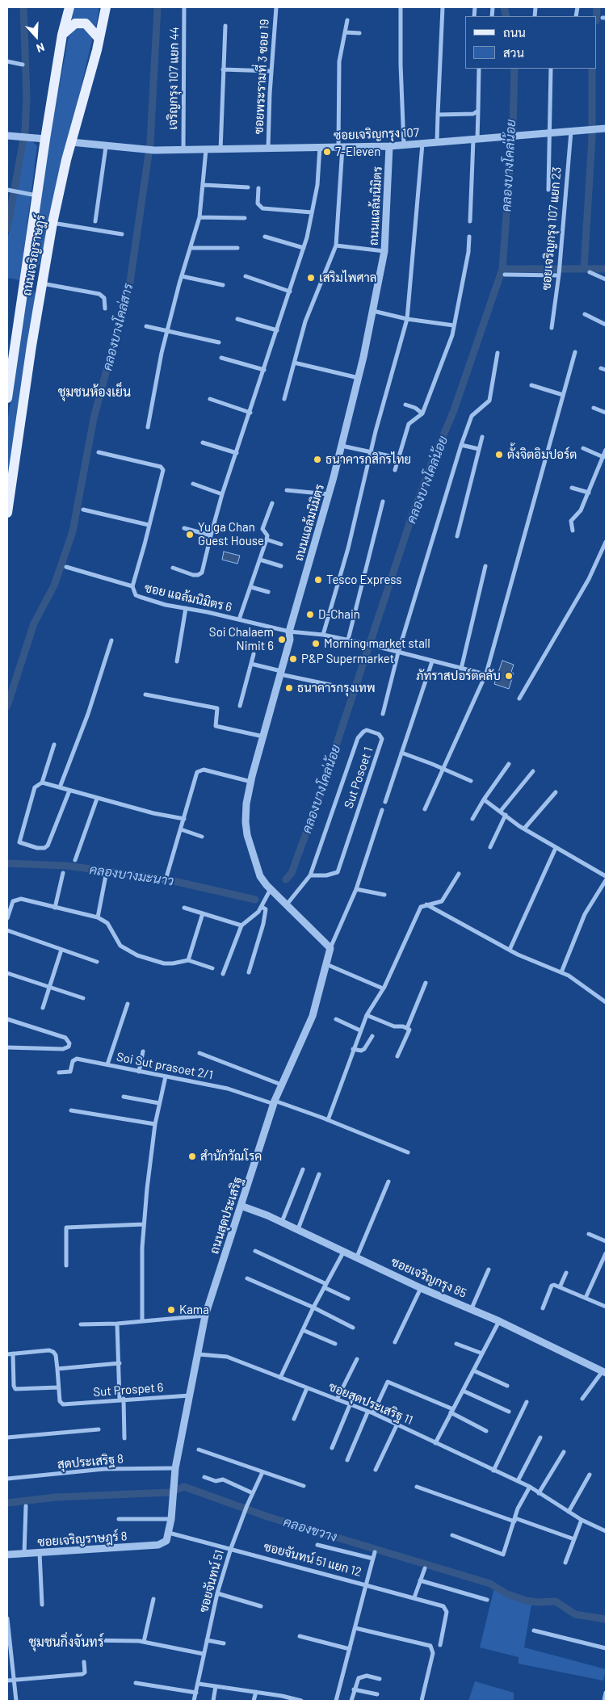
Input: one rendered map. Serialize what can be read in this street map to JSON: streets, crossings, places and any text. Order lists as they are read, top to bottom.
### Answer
{
  "streets": {
    "main road": ["ถนนเจริญราษฎร์"],
    "street": [
      "ซอยพระรามที่ 3 ซอย 19",
      "เจริญกรุง 107 แยก 44",
      "ซอยเจริญกรุง 107",
      "ถนนแฉล้มนิมิตร",
      "ซอยเจริญกรุง 107 แยก 23",
      "ซอย แฉล้มนิมิตร 6",
      "Sut Posoet 1",
      "Soi Sut prasoet 2/1",
      "ถนนสุดประเสริฐ",
      "ซอยเจริญกรุง 85",
      "Sut Prospet 6",
      "ซอยสุดประเสริฐ 11",
      "สุดประเสริฐ 8",
      "ซอยเจริญราษฎร์ 8",
      "ซอยจันทน์ 51 แยก 12",
      "ซอยจันทน์ 51"
    ]
  },
  "crossings": [
    ["ซอยพระรามที่ 3 ซอย 19", "ซอยเจริญกรุง 107"],
    ["เจริญกรุง 107 แยก 44", "ซอยเจริญกรุง 107"],
    ["ซอยเจริญกรุง 107", "ถนนแฉล้มนิมิตร"],
    ["ซอยเจริญกรุง 107", "ซอยเจริญกรุง 107 แยก 23"],
    ["ซอยเจริญกรุง 107", "ถนนเจริญราษฎร์"],
    ["ถนนแฉล้มนิมิตร", "ซอย แฉล้มนิมิตร 6"],
    ["Soi Sut prasoet 2/1", "ถนนสุดประเสริฐ"],
    ["ถนนสุดประเสริฐ", "ซอยเจริญกรุง 85"],
    ["ถนนสุดประเสริฐ", "Sut Prospet 6"],
    ["ถนนสุดประเสริฐ", "ซอยสุดประเสริฐ 11"],
    ["ถนนสุดประเสริฐ", "สุดประเสริฐ 8"],
    ["ถนนสุดประเสริฐ", "ซอยเจริญราษฎร์ 8"],
    ["ถนนสุดประเสริฐ", "ซอยจันทน์ 51 แยก 12"],
    ["ซอยเจริญราษฎร์ 8", "ซอยจันทน์ 51 แยก 12"],
    ["ซอยจันทน์ 51 แยก 12", "ซอยจันทน์ 51"]
  ],
  "districts": ["ชุมชนห้องเย็น", "ชุมชนกิ่งจันทร์"],
  "water": [
    "คลองบางโคล่น้อย",
    "คลองบางโคล่สาร",
    "คลองบางมะนาว",
    "คลองขวาง"
  ],
  "places": [
    "7-Eleven",
    "เสริมไพศาล",
    "ตั้งจิตอิมปอร์ต",
    "ธนาคารกสิกรไทย",
    "Yu ga Chan Guest House",
    "Tesco Express",
    "D-Chain",
    "Soi Chalaem Nimit 6",
    "Morning market stall",
    "P&P Supermarket",
    "ภัทราสปอร์ตคลับ",
    "ธนาคารกรุงเทพ",
    "สำนักวัณโรค",
    "Kama"
  ],
  "legend": ["ถนน", "สวน"],
  "north": "bottom"
}
